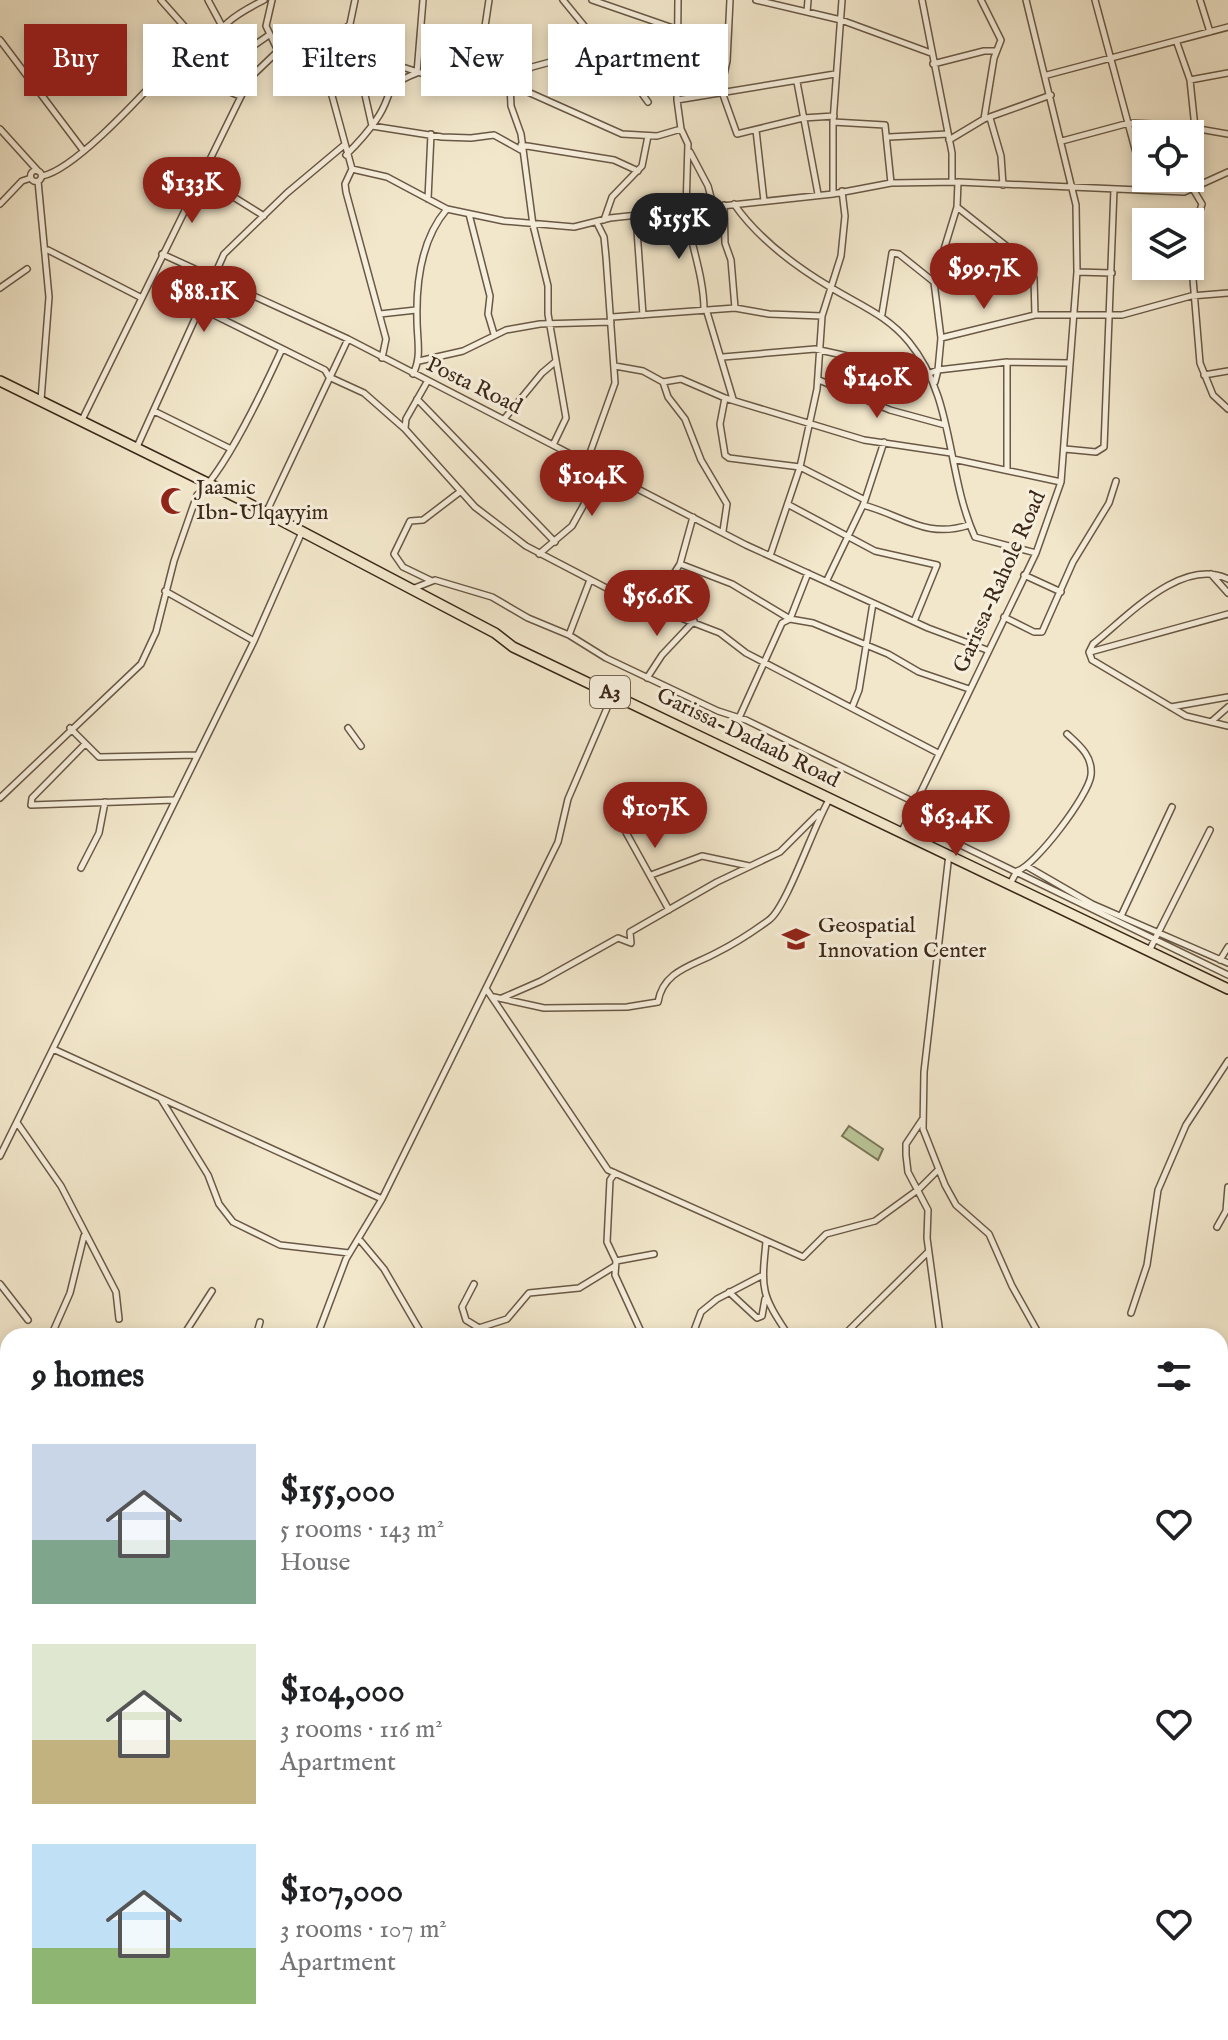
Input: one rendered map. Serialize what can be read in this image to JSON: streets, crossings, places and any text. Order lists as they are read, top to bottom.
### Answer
{
  "streets": {
    "highway": ["A3", "Garissa-Dadaab Road"],
    "street": ["Posta Road", "Garissa-Rahole Road"]
  },
  "crossings": [
    ["Posta Road", "Garissa-Rahole Road"],
    ["Garissa-Rahole Road", "Garissa-Dadaab Road"]
  ],
  "places": {
    "mosque": ["Jaamic Ibn-Ulqayyim"],
    "school or university": ["Geospatial Innovation Center"]
  },
  "page": {
    "chip": [
      "Buy",
      "Rent",
      "Filters",
      "New",
      "Apartment"
    ],
    "price": [
      "$133K",
      "$155K",
      "$99.7K",
      "$88.1K",
      "$140K",
      "$104K",
      "$56.6K",
      "$107K",
      "$63.4K"
    ],
    "heading": "9 homes",
    "list": [
      {
        "name": "$155,000",
        "note": "5 rooms · 143 m² · House"
      },
      {
        "name": "$104,000",
        "note": "3 rooms · 116 m² · Apartment"
      },
      {
        "name": "$107,000",
        "note": "3 rooms · 107 m² · Apartment"
      }
    ]
  }
}
